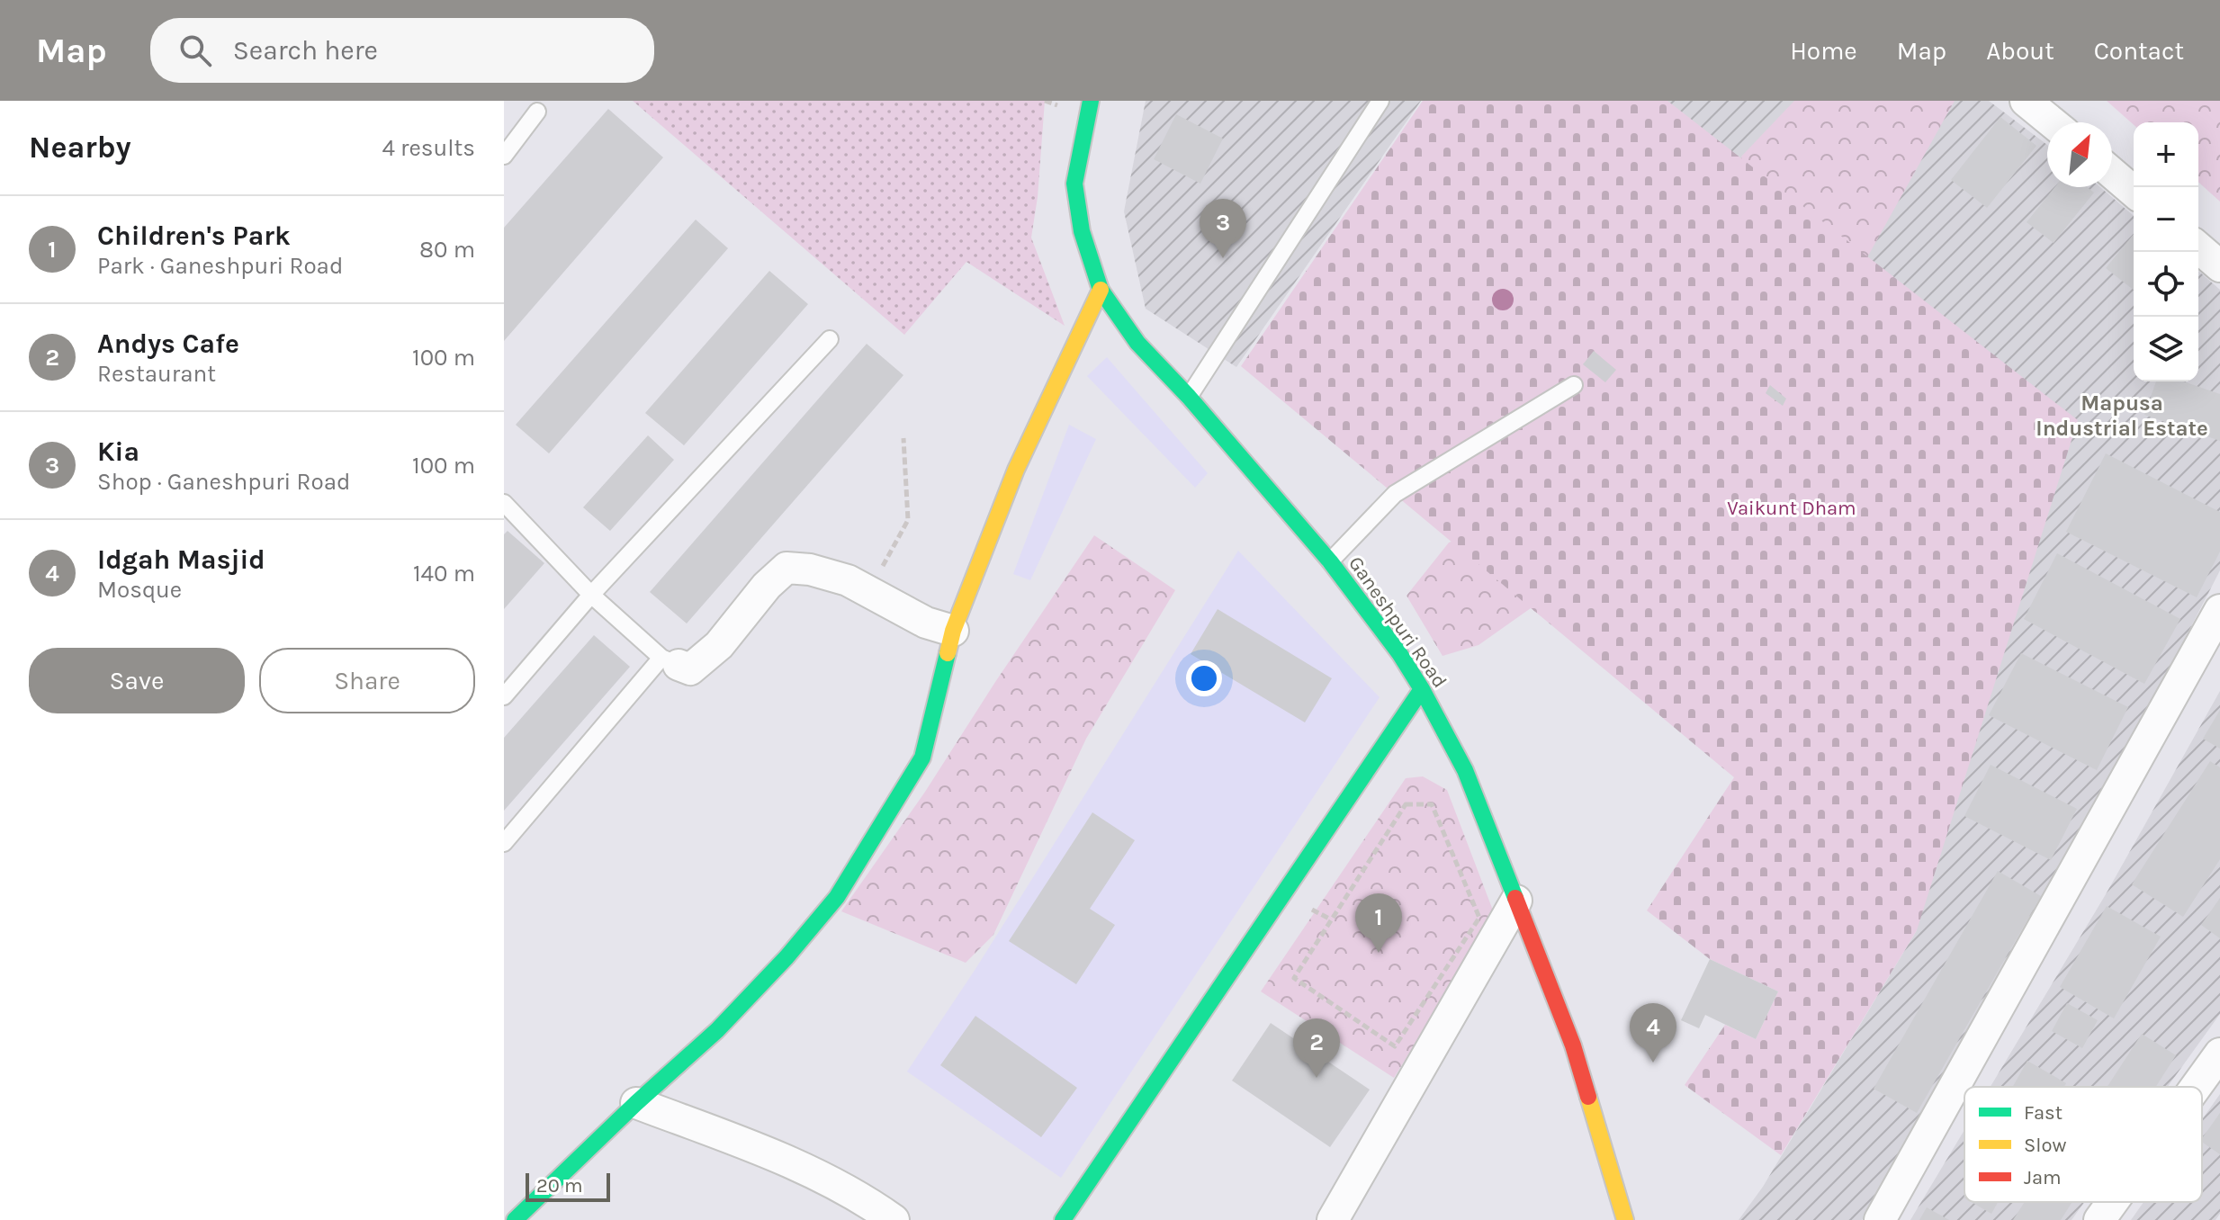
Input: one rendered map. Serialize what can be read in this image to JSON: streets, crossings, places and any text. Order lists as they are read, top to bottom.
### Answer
{
  "streets": {
    "street": ["Ganeshpuri Road"]
  },
  "districts": ["Mapusa Industrial Estate"],
  "parks": ["Vaikunt Dham"],
  "legend": ["Fast", "Slow", "Jam"],
  "scale_bar": "20 m",
  "north": "top right",
  "page": {
    "header": "Map",
    "search": "Search here",
    "nav": [
      "Home",
      "Map",
      "About",
      "Contact"
    ],
    "heading": ["Nearby", "4 results"],
    "map_buttons": ["+", "−"],
    "list": [
      {
        "mark": "1",
        "name": "Children's Park",
        "note": "Park · Ganeshpuri Road",
        "value": "80 m"
      },
      {
        "mark": "2",
        "name": "Andys Cafe",
        "note": "Restaurant",
        "value": "100 m"
      },
      {
        "mark": "3",
        "name": "Kia",
        "note": "Shop · Ganeshpuri Road",
        "value": "100 m"
      },
      {
        "mark": "4",
        "name": "Idgah Masjid",
        "note": "Mosque",
        "value": "140 m"
      }
    ],
    "pins": [
      "3",
      "1",
      "4",
      "2"
    ],
    "buttons": ["Save", "Share"],
    "scale": "20 m"
  }
}
